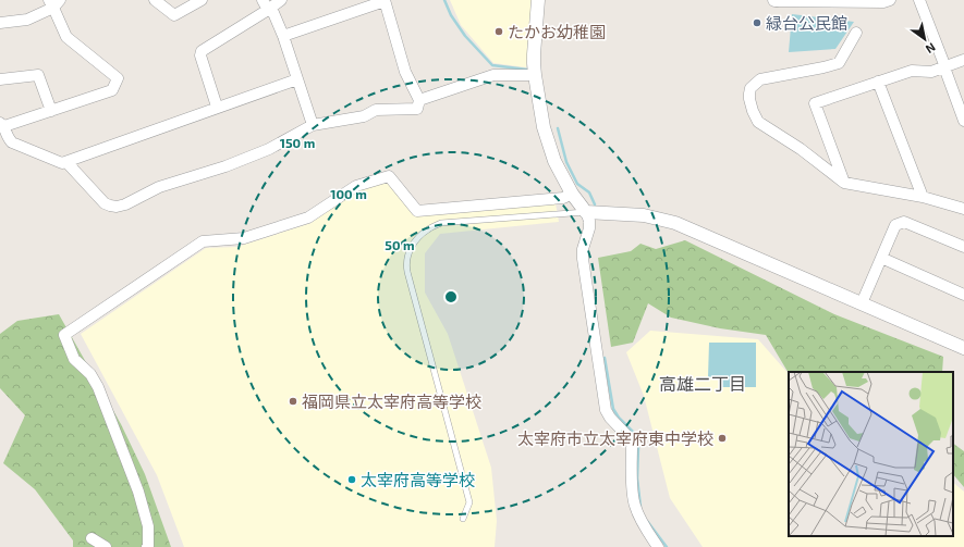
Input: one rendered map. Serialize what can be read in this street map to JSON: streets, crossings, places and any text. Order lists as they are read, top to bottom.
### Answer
{
  "districts": ["高雄二丁目"],
  "places": [
    "緑台公民館",
    "たかお幼稚園",
    "福岡県立太宰府高等学校",
    "太宰府市立太宰府東中学校",
    "太宰府高等学校"
  ],
  "north": "bottom right",
  "rings": ["150 m", "100 m", "50 m"]
}
